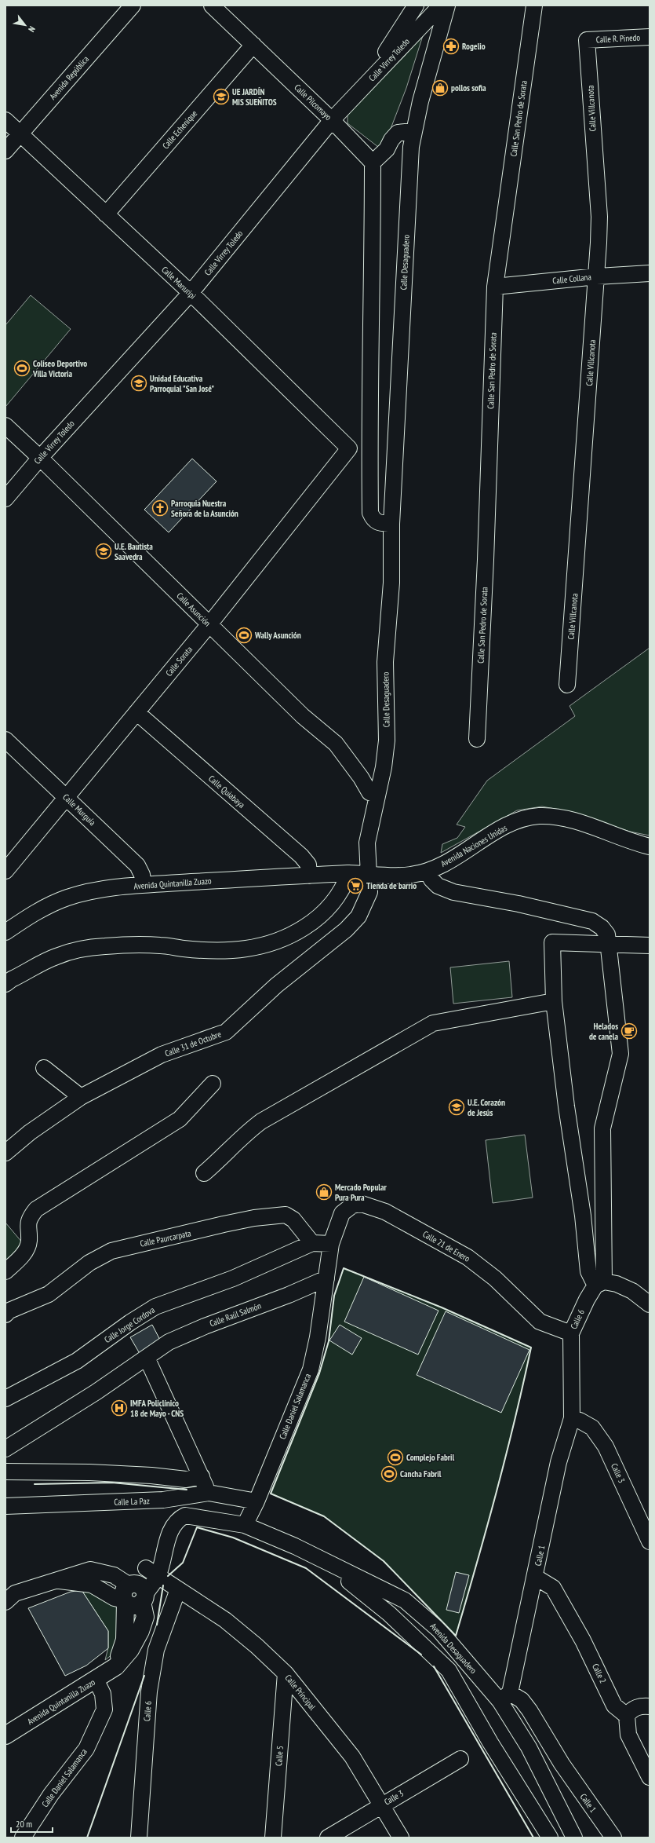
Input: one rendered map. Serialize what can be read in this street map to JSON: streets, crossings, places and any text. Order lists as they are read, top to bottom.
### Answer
{
  "streets": {
    "main road": ["Avenida Quintanilla Zuazo"],
    "street": [
      "Calle R. Pinedo",
      "Calle Virrey Toledo",
      "Avenida República",
      "Calle Pilcomayo",
      "Calle Villcanota",
      "Calle San Pedro de Sorata",
      "Calle Echenique",
      "Calle Desaguadero",
      "Calle Collana",
      "Calle Manuripi",
      "Calle Asunción",
      "Calle Sorata",
      "Calle Quiabaya",
      "Calle Murguía",
      "Avenida Naciones Unidas",
      "Calle 31 de Octubre",
      "Calle Paurcarpata",
      "Calle 21 de Enero",
      "Calle Raúl Salmón",
      "Calle 6",
      "Calle Jorge Cordova",
      "Calle Daniel Salamanca",
      "Calle 3",
      "Calle La Paz",
      "Calle 1",
      "Avenida Desaguadero",
      "Calle 2",
      "Calle Principal",
      "Calle 5"
    ]
  },
  "crossings": [
    ["Calle R. Pinedo", "Calle Villcanota"],
    ["Calle Virrey Toledo", "Calle Pilcomayo"],
    ["Calle Virrey Toledo", "Calle Manuripi"],
    ["Calle Virrey Toledo", "Calle Asunción"],
    ["Avenida República", "Calle Manuripi"],
    ["Calle Pilcomayo", "Calle Echenique"],
    ["Calle Villcanota", "Calle Collana"],
    ["Calle San Pedro de Sorata", "Calle Collana"],
    ["Calle Echenique", "Calle Manuripi"],
    ["Calle Desaguadero", "Calle Asunción"],
    ["Calle Desaguadero", "Avenida Naciones Unidas"],
    ["Calle Desaguadero", "Calle 31 de Octubre"],
    ["Calle Manuripi", "Calle Sorata"],
    ["Calle Asunción", "Calle Sorata"],
    ["Calle Sorata", "Calle Quiabaya"],
    ["Calle Sorata", "Calle Murguía"],
    ["Calle Quiabaya", "Avenida Quintanilla Zuazo"],
    ["Calle Murguía", "Avenida Quintanilla Zuazo"],
    ["Avenida Naciones Unidas", "Avenida Quintanilla Zuazo"],
    ["Avenida Naciones Unidas", "Calle 31 de Octubre"],
    ["Avenida Quintanilla Zuazo", "Calle Daniel Salamanca"],
    ["Calle Paurcarpata", "Calle Jorge Cordova"],
    ["Calle 21 de Enero", "Calle 6"],
    ["Calle 21 de Enero", "Calle Daniel Salamanca"],
    ["Calle Raúl Salmón", "Calle Daniel Salamanca"],
    ["Calle 6", "Calle 3"],
    ["Calle 6", "Calle 1"],
    ["Calle 6", "Calle Principal"],
    ["Calle Daniel Salamanca", "Calle La Paz"],
    ["Calle Daniel Salamanca", "Avenida Desaguadero"],
    ["Calle 3", "Calle 1"],
    ["Calle 3", "Calle Principal"],
    ["Calle 1", "Avenida Desaguadero"],
    ["Calle 1", "Calle 2"],
    ["Calle Principal", "Calle 5"]
  ],
  "places": {
    "pharmacy": ["Rogelio"],
    "shop": ["pollos sofia", "Mercado Popular Pura Pura"],
    "school or university": [
      "UE JARDÍN MIS SUEÑITOS",
      "Unidad Educativa Parroquial \"San José\"",
      "U.E. Bautista Saavedra",
      "U.E. Corazón de Jesús"
    ],
    "sports": [
      "Coliseo Deportivo Villa Victoria",
      "Wally Asunción",
      "Complejo Fabril",
      "Cancha Fabril"
    ],
    "church": ["Parroquia Nuestra Señora de la Asunción"],
    "supermarket": ["Tienda de barrio"],
    "cafe": ["Helados de canela"],
    "hospital": ["IMFA Policlínico 18 de Mayo - CNS"]
  },
  "scale_bar": "20 m",
  "north": "bottom right"
}
